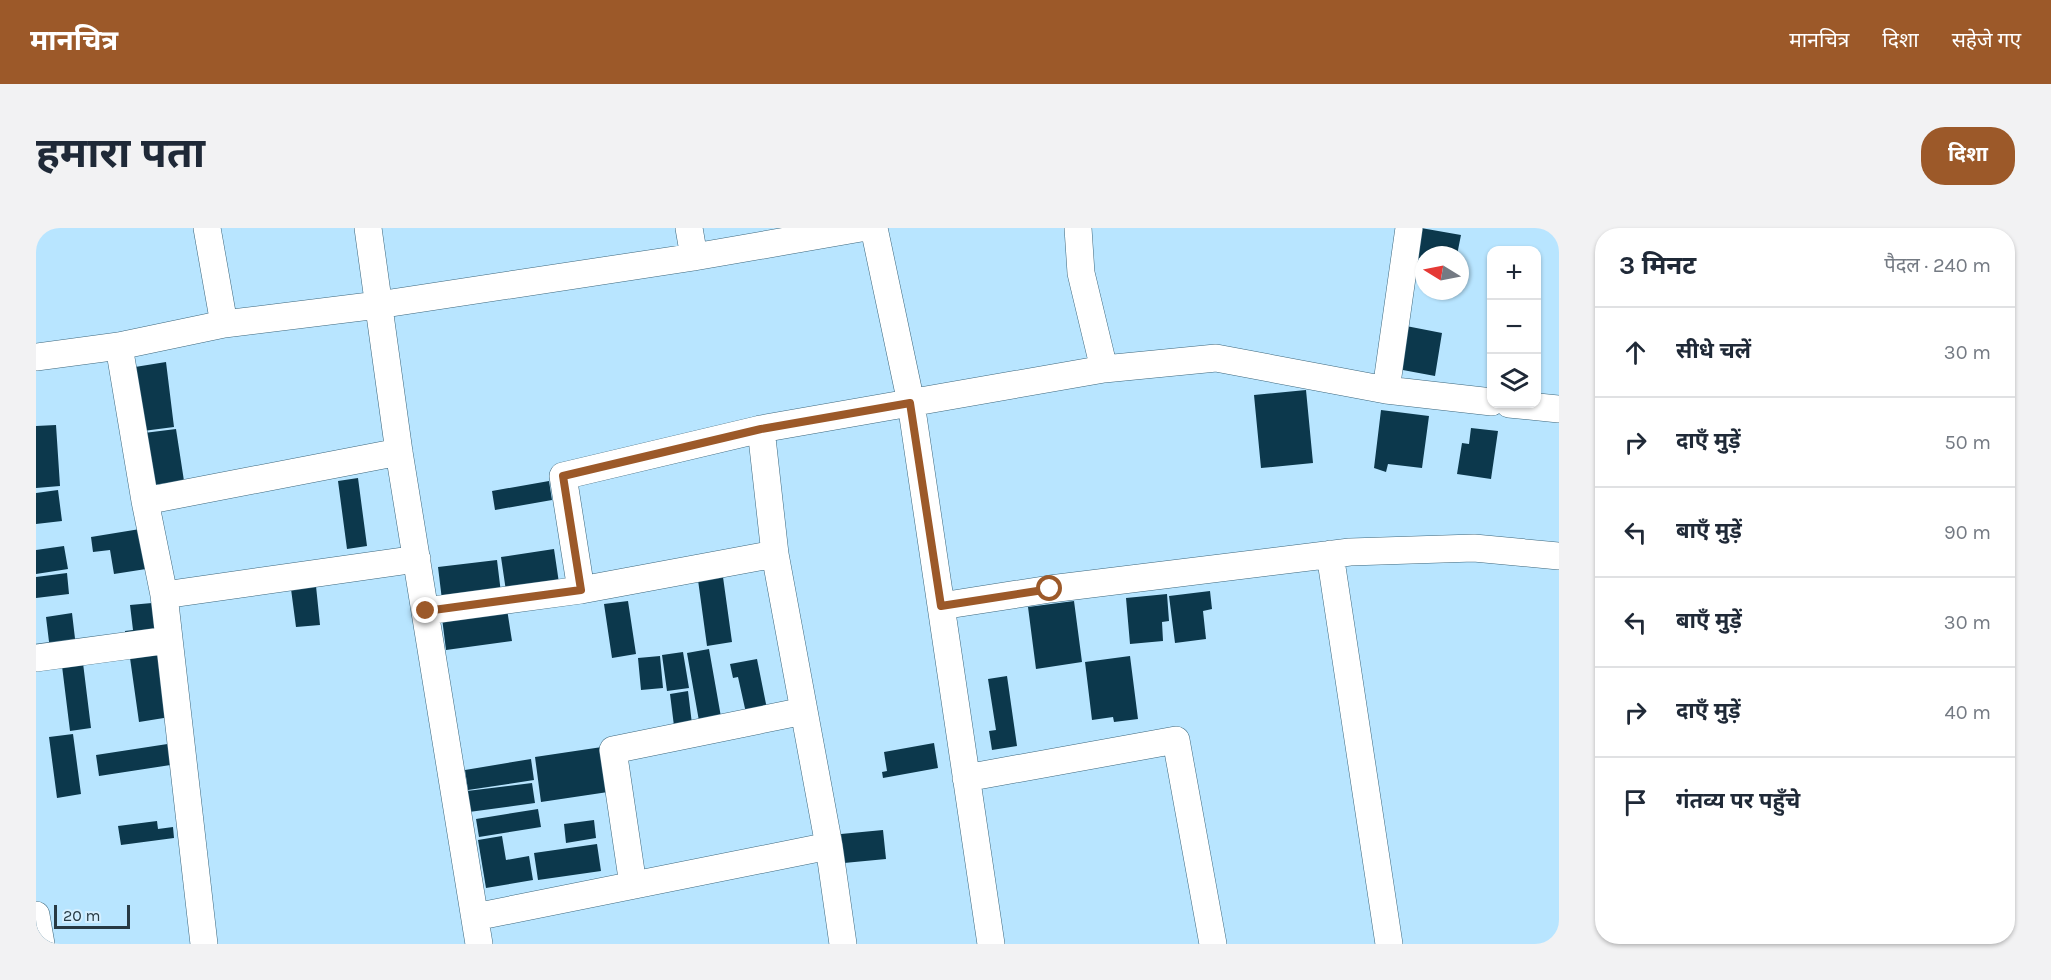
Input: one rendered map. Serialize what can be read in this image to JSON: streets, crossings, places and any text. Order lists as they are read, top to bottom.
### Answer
{
  "scale_bar": "20 m",
  "north": "left",
  "page": {
    "header": "मानचित्र",
    "nav": ["मानचित्र", "दिशा", "सहेजे गए"],
    "buttons": "दिशा",
    "title": "हमारा पता",
    "heading": ["3 मिनट", "पैदल · 240 m"],
    "map_buttons": ["+", "−"],
    "list": [
      ["सीधे चलें", "30 m"],
      ["दाएँ मुड़ें", "50 m"],
      ["बाएँ मुड़ें", "90 m"],
      ["बाएँ मुड़ें", "30 m"],
      ["दाएँ मुड़ें", "40 m"],
      "गंतव्य पर पहुँचे"
    ],
    "scale": "20 m"
  }
}
